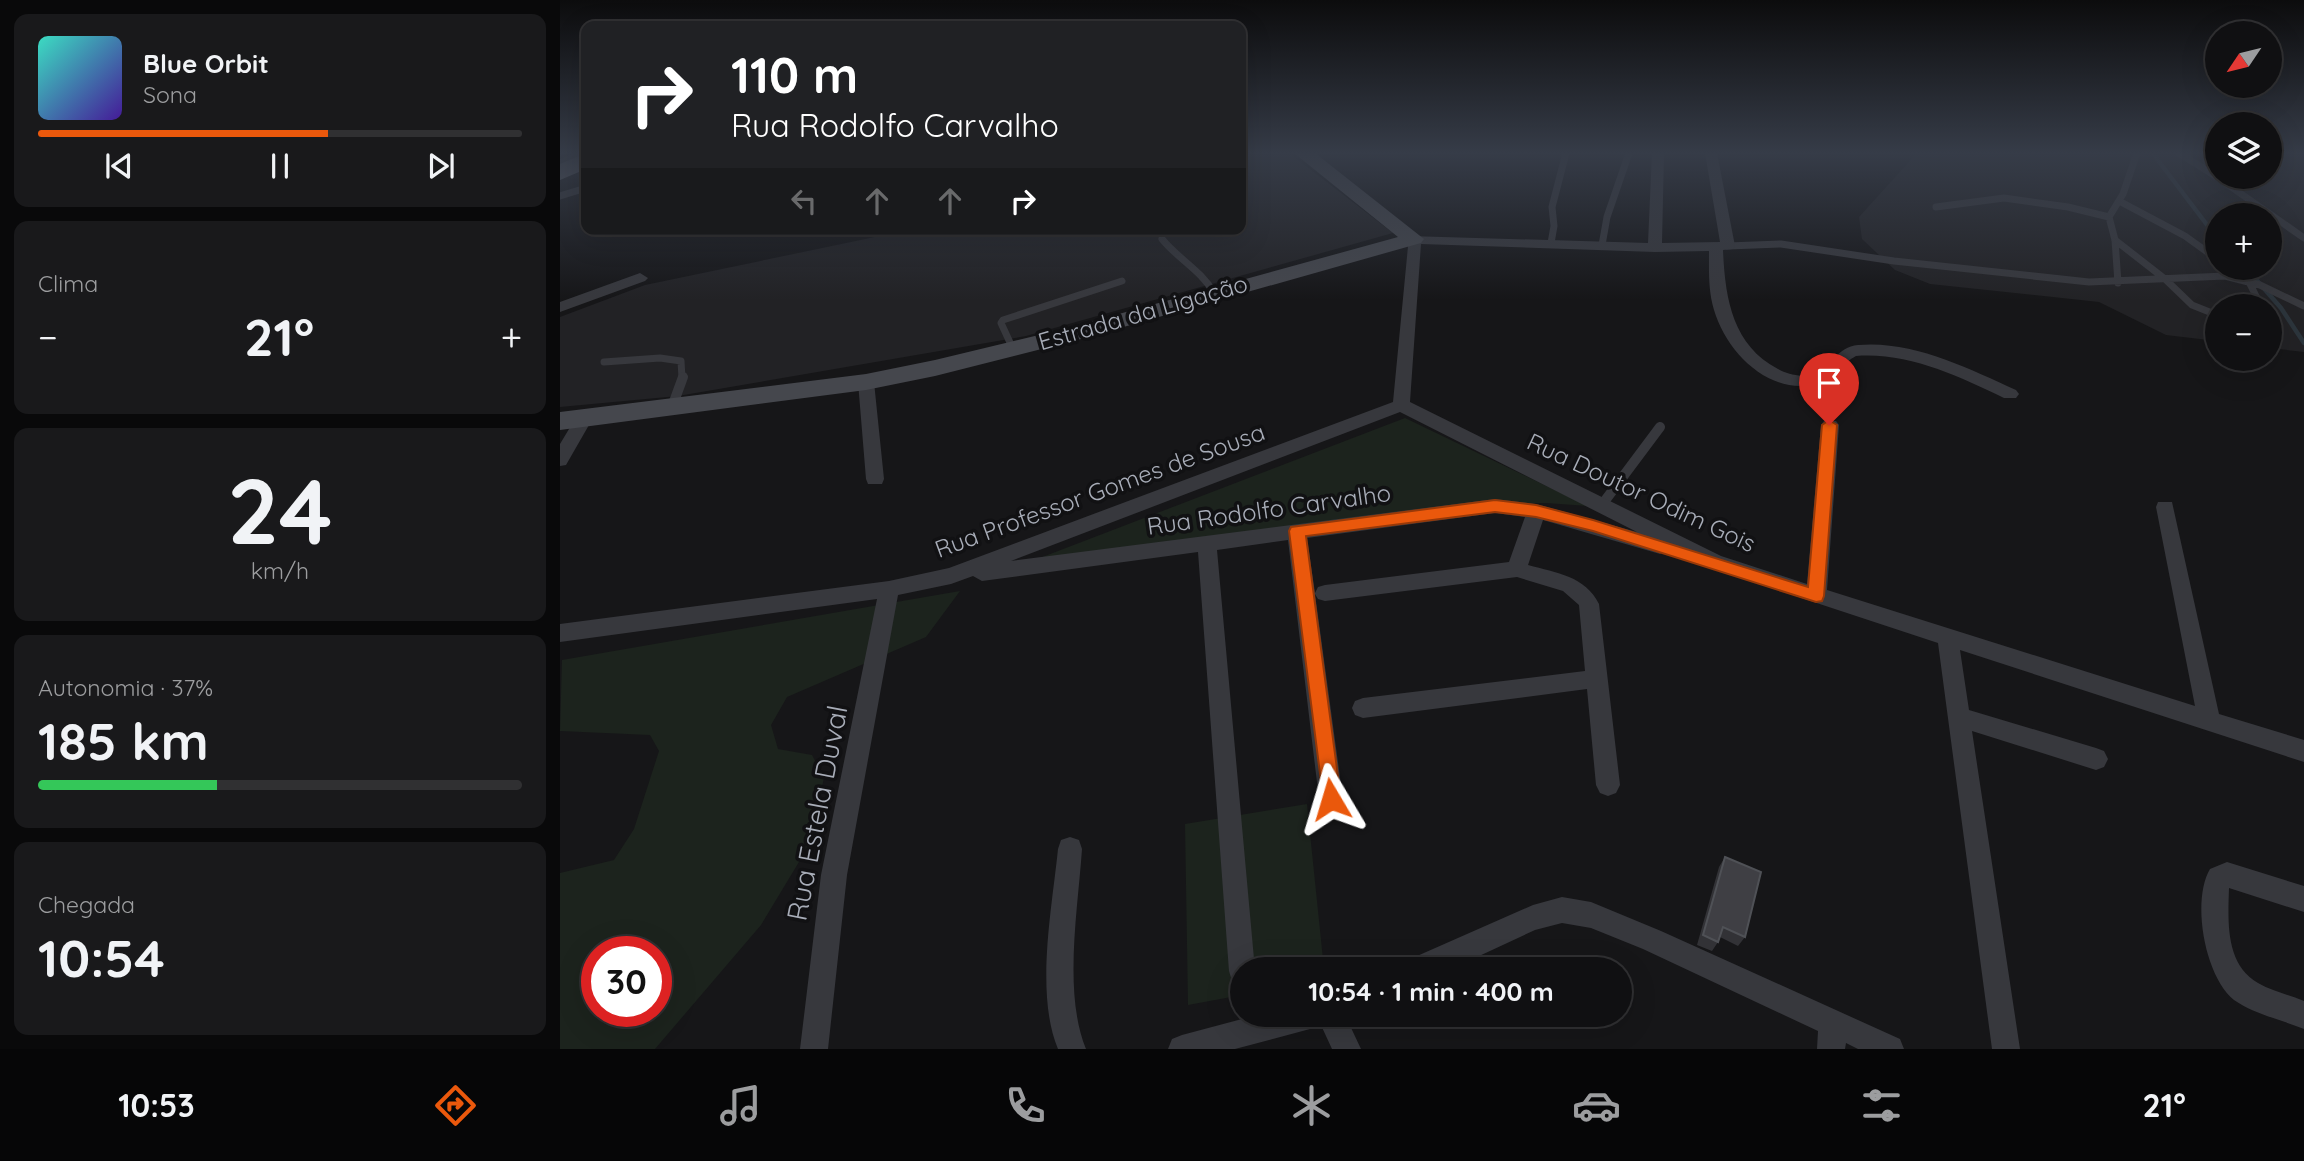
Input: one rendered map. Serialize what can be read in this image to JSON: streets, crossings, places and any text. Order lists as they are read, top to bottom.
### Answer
{
  "streets": {
    "street": [
      "Estrada da Ligação",
      "Rua Professor Gomes de Sousa",
      "Rua Doutor Odim Gois",
      "Rua Rodolfo Carvalho",
      "Rua Estela Duval"
    ]
  },
  "crossings": [
    ["Rua Professor Gomes de Sousa", "Rua Doutor Odim Gois"],
    ["Rua Professor Gomes de Sousa", "Rua Rodolfo Carvalho"],
    ["Rua Professor Gomes de Sousa", "Rua Estela Duval"],
    ["Rua Doutor Odim Gois", "Rua Rodolfo Carvalho"]
  ],
  "north": "bottom left",
  "page": {
    "map_buttons": ["+", "−"],
    "turn": ["110 m", "Rua Rodolfo Carvalho"],
    "song": ["Blue Orbit", "Sona"],
    "tile": [
      "Clima",
      ["24", "km/h"],
      ["Autonomia · 37%", "185 km"],
      ["Chegada", "10:54"]
    ],
    "heat": ["−", "21°", "+"],
    "limit": "30",
    "trip": "10:54 · 1 min · 400 m",
    "tabs": ["10:53", "21°"]
  }
}
